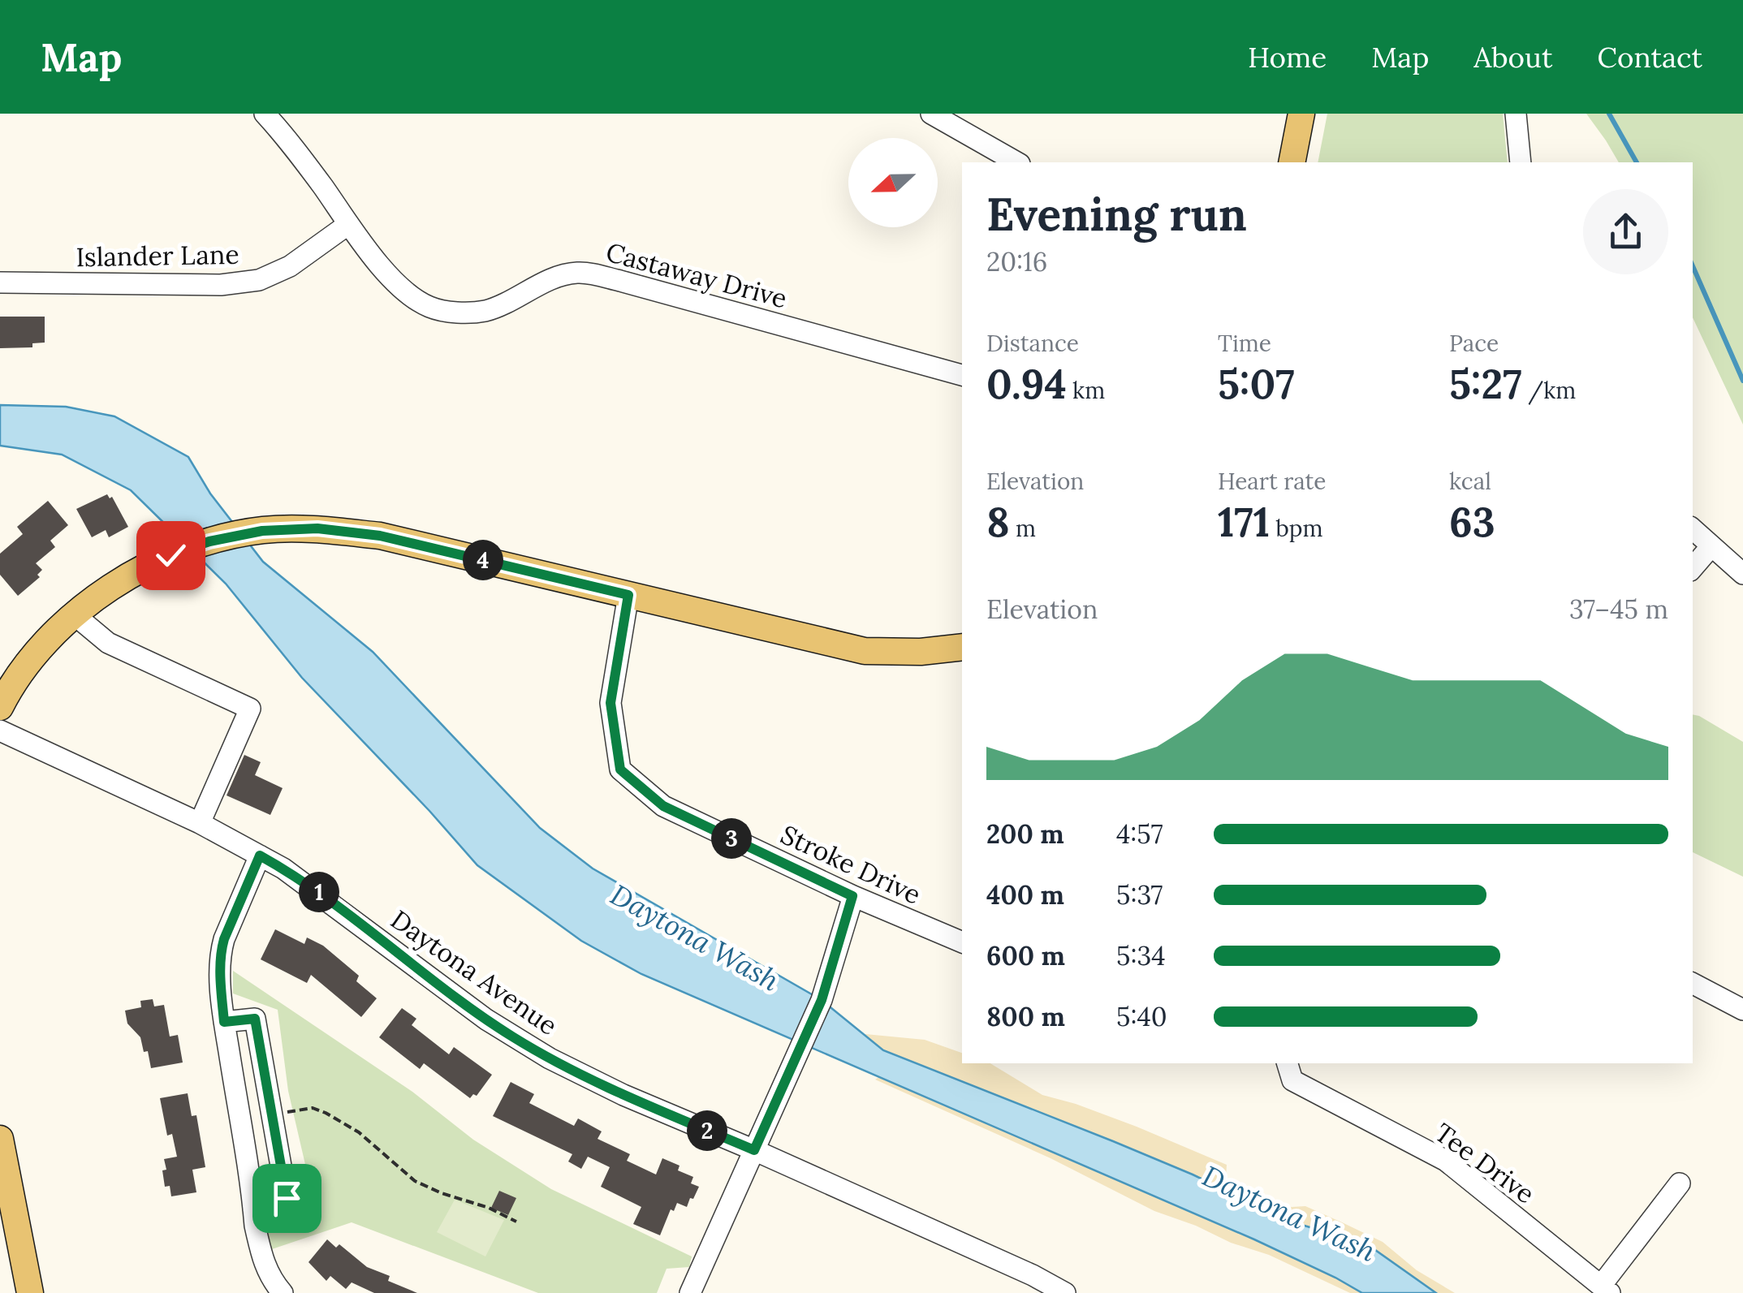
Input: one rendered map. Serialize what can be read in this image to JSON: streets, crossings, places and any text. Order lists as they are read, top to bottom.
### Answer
{
  "streets": {
    "street": [
      "Islander Lane",
      "Castaway Drive",
      "Stroke Drive",
      "Daytona Avenue",
      "Tee Drive"
    ]
  },
  "crossings": [
    ["Islander Lane", "Castaway Drive"]
  ],
  "water": ["Daytona Wash"],
  "north": "left",
  "page": {
    "header": "Map",
    "nav": [
      "Home",
      "Map",
      "About",
      "Contact"
    ],
    "heading": ["Evening run", "20:16"],
    "stats": [
      ["Distance", "0.94 km"],
      ["Time", "5:07"],
      ["Pace", "5:27 /km"],
      ["Elevation", "8 m"],
      ["Heart rate", "171 bpm"],
      ["kcal", "63"]
    ],
    "pins": [
      "4",
      "3",
      "1",
      "2"
    ],
    "chart": ["Elevation", "37–45 m"],
    "list": [
      {
        "name": "200 m",
        "note": "4:57"
      },
      {
        "name": "400 m",
        "note": "5:37"
      },
      {
        "name": "600 m",
        "note": "5:34"
      },
      {
        "name": "800 m",
        "note": "5:40"
      }
    ]
  }
}
